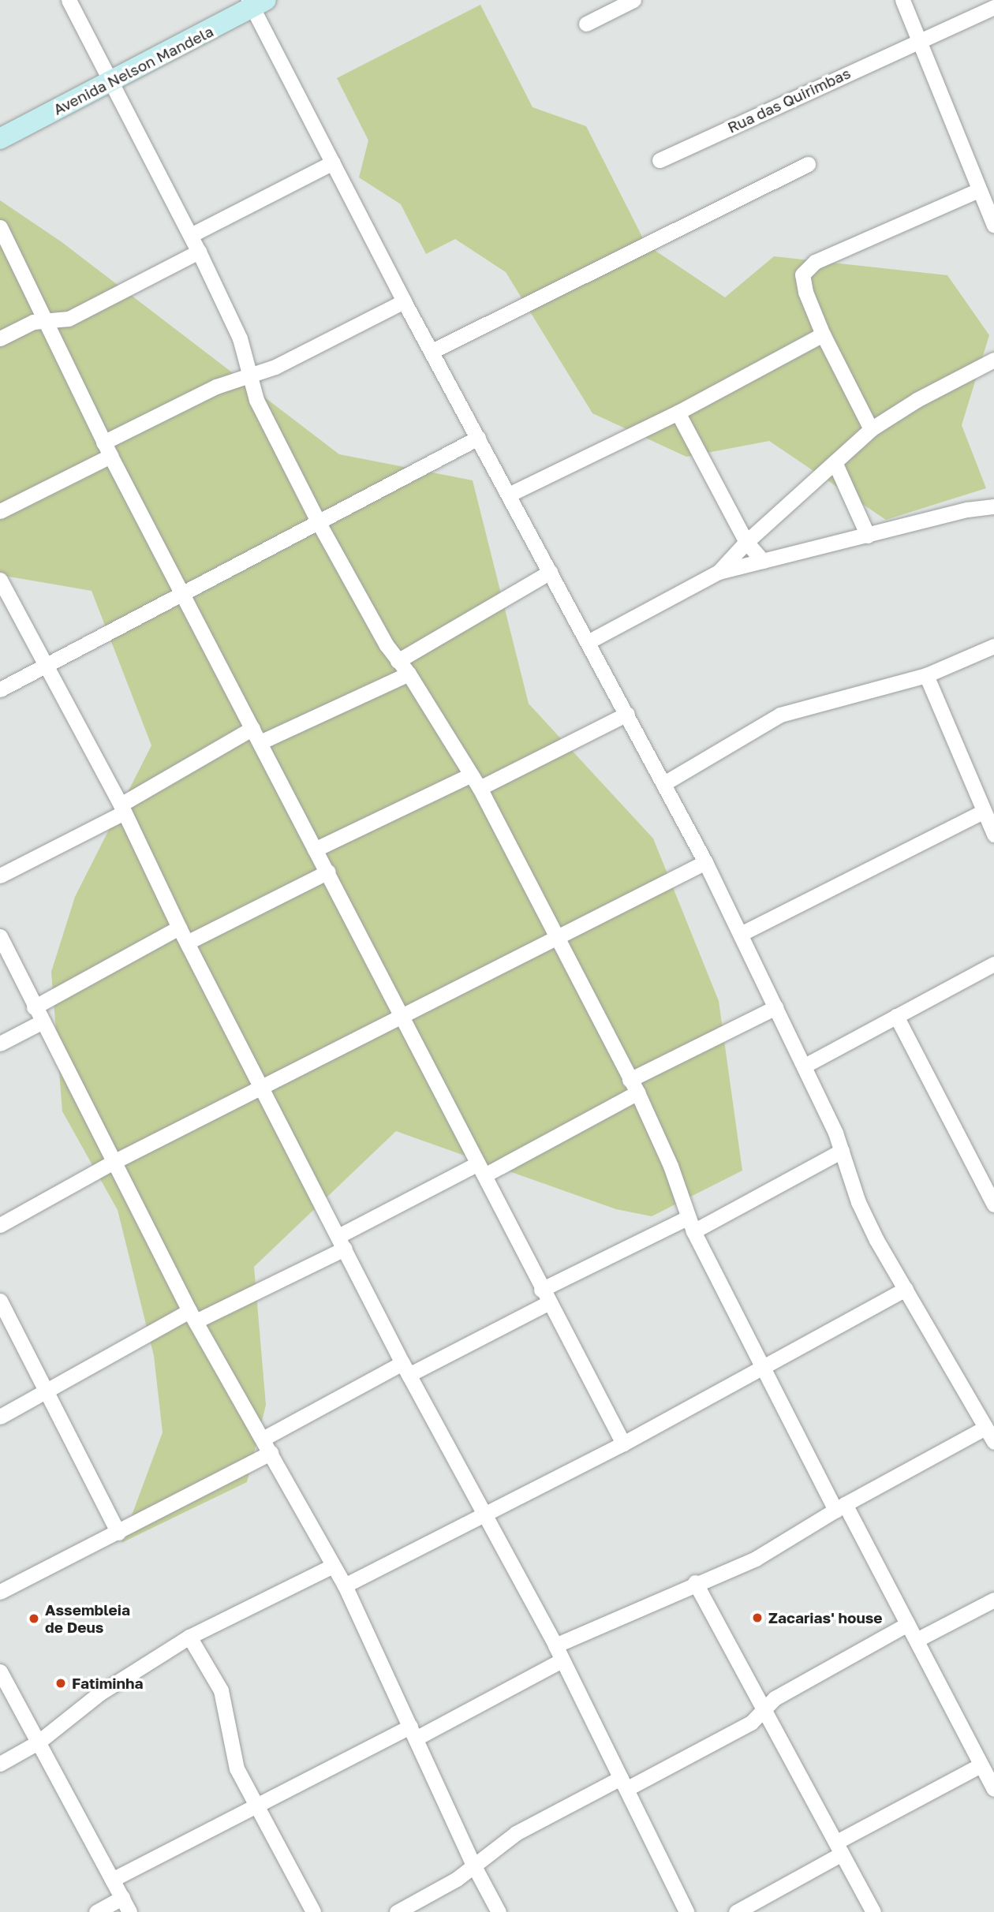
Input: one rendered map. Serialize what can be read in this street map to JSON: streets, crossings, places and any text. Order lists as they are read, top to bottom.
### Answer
{
  "streets": {
    "street": ["Avenida Nelson Mandela", "Rua das Quirimbas"]
  },
  "places": ["Zacarias' house", "Assembleia de Deus", "Fatiminha"]
}
